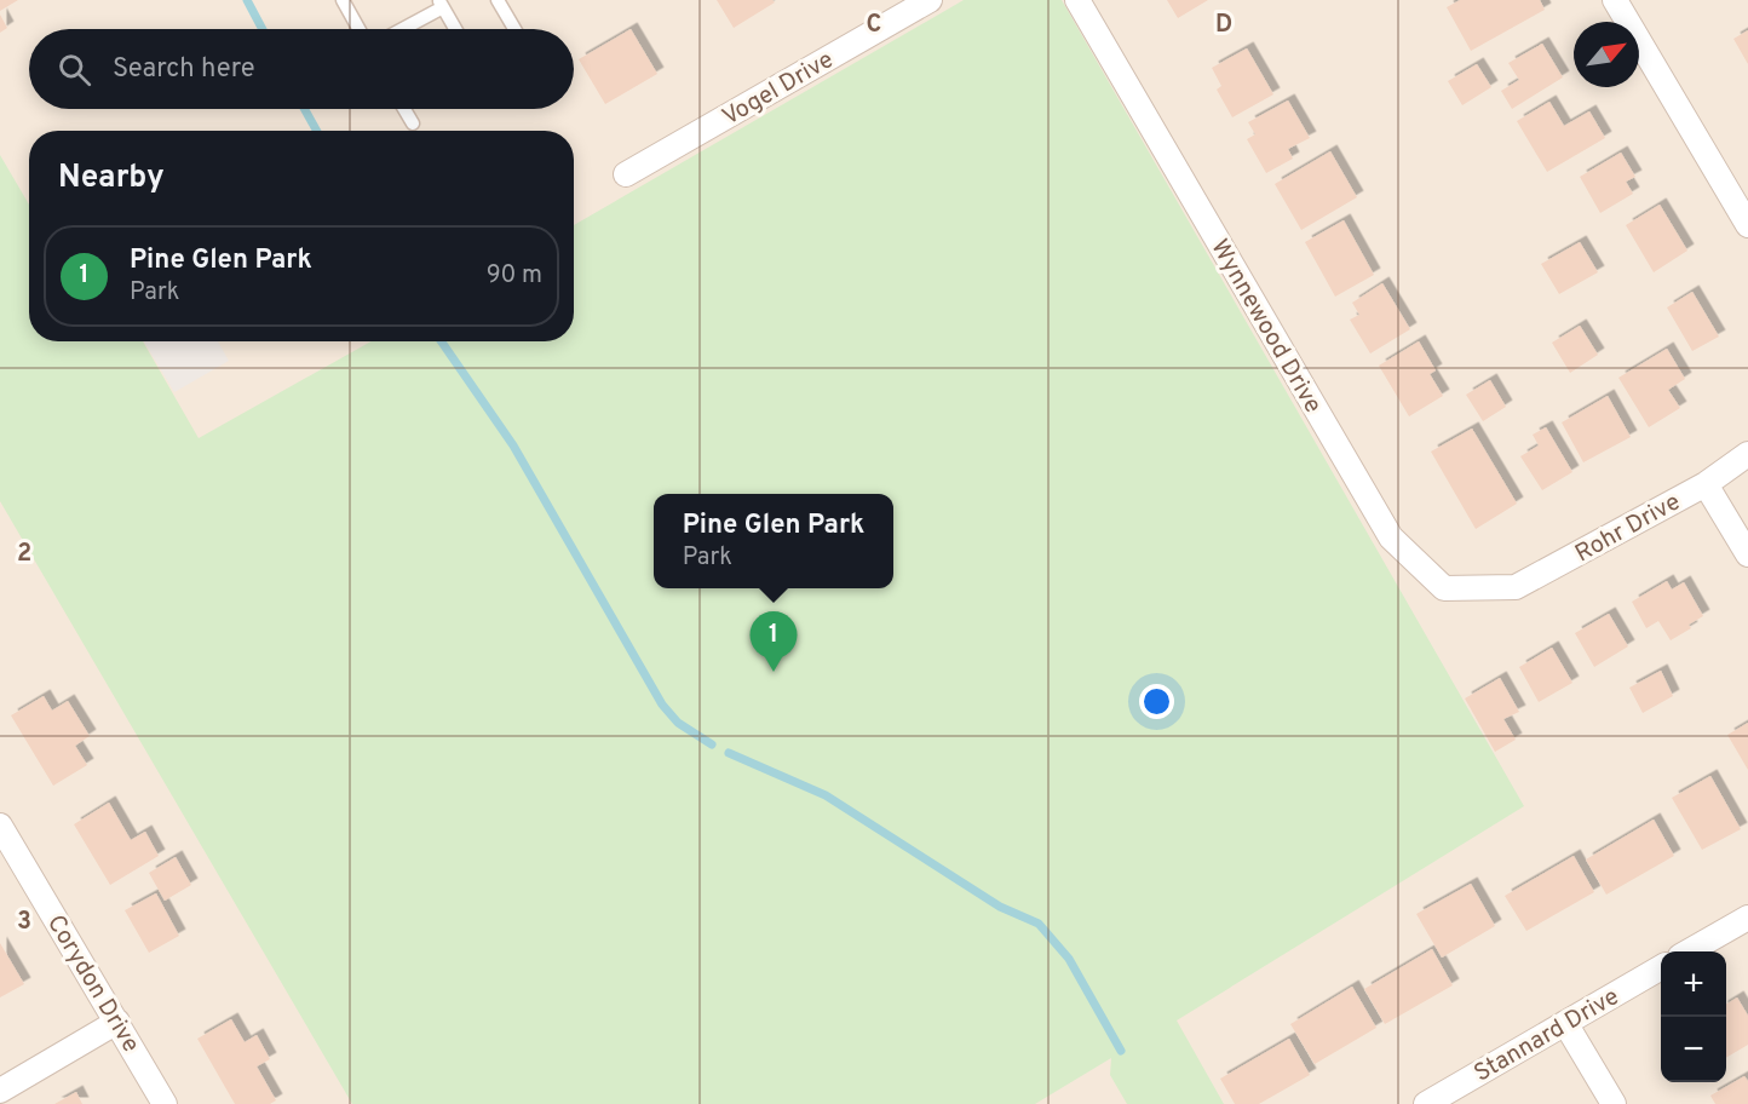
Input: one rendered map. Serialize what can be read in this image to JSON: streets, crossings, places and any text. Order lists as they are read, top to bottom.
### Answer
{
  "streets": {
    "street": [
      "Vogel Drive",
      "Wynnewood Drive",
      "Rohr Drive",
      "Corydon Drive",
      "Stannard Drive"
    ]
  },
  "crossings": [
    ["Wynnewood Drive", "Rohr Drive"]
  ],
  "north": "top right",
  "page": {
    "search": "Search here",
    "heading": "Nearby",
    "list": [
      {
        "mark": "1",
        "name": "Pine Glen Park",
        "note": "Park",
        "value": "90 m"
      }
    ],
    "popup": ["Pine Glen Park", "Park"],
    "pins": "1",
    "map_buttons": ["+", "−"]
  },
  "grid": {
    "columns": ["C", "D"],
    "rows": ["2", "3"]
  }
}
